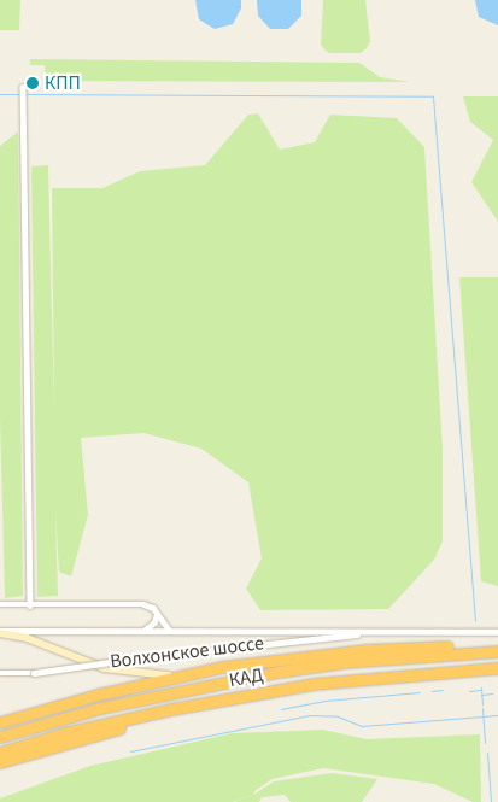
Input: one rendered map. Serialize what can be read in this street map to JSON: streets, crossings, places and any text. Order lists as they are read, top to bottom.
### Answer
{
  "streets": {
    "highway": ["КАД"],
    "street": ["Волхонское шоссе"]
  },
  "places": ["КПП"]
}
